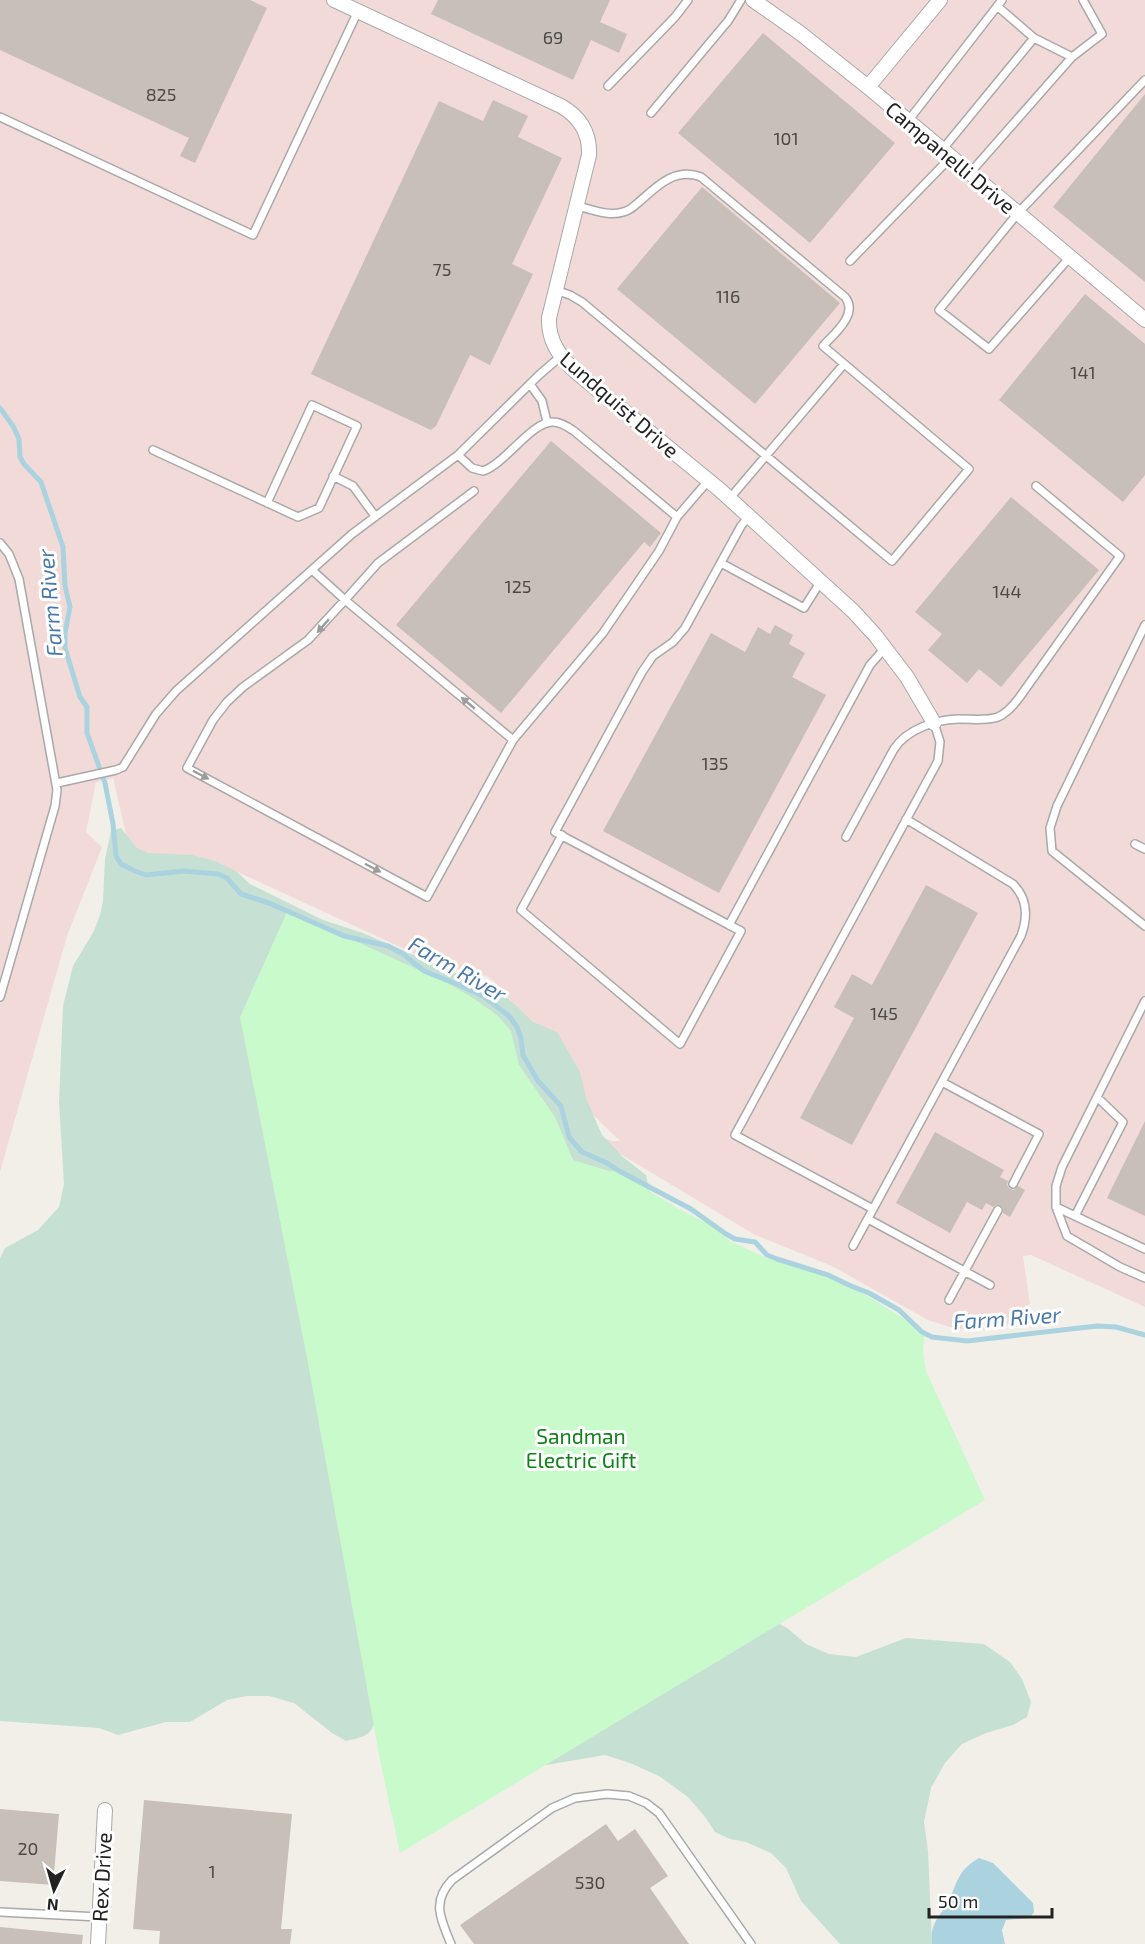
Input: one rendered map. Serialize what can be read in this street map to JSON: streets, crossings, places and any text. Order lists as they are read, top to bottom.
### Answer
{
  "streets": {
    "street": ["Campanelli Drive", "Lundquist Drive", "Rex Drive"]
  },
  "water": ["Farm River"],
  "parks": ["Sandman Electric Gift"],
  "house_numbers": [
    "69",
    "825",
    "101",
    "75",
    "116",
    "141",
    "125",
    "144",
    "135",
    "145",
    "20",
    "1",
    "530"
  ],
  "scale_bar": "50 m",
  "north": "bottom"
}
